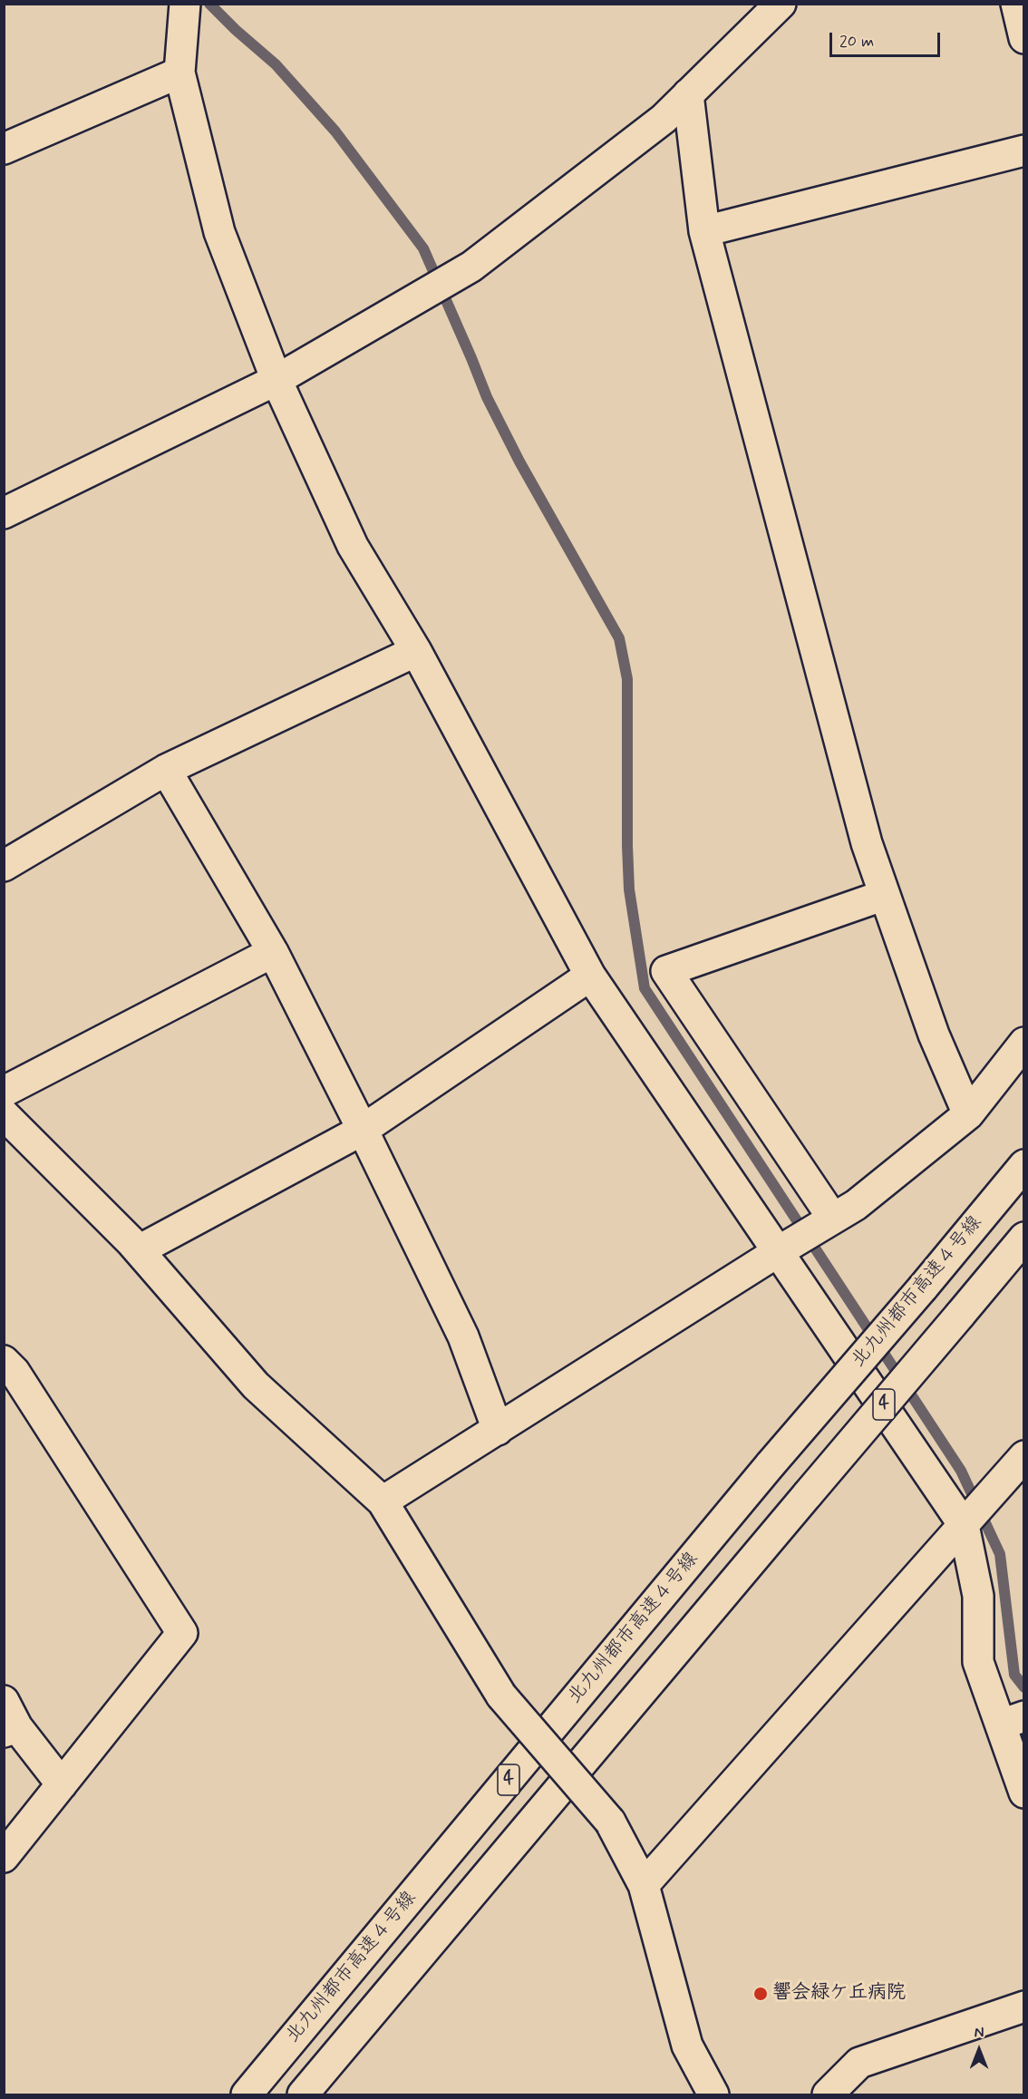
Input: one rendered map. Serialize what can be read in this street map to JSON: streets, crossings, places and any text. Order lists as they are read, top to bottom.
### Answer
{
  "streets": {
    "main road": ["北九州都市高速４号線", "4"]
  },
  "places": ["響会緑ケ丘病院"],
  "scale_bar": "20 m",
  "north": "top"
}
